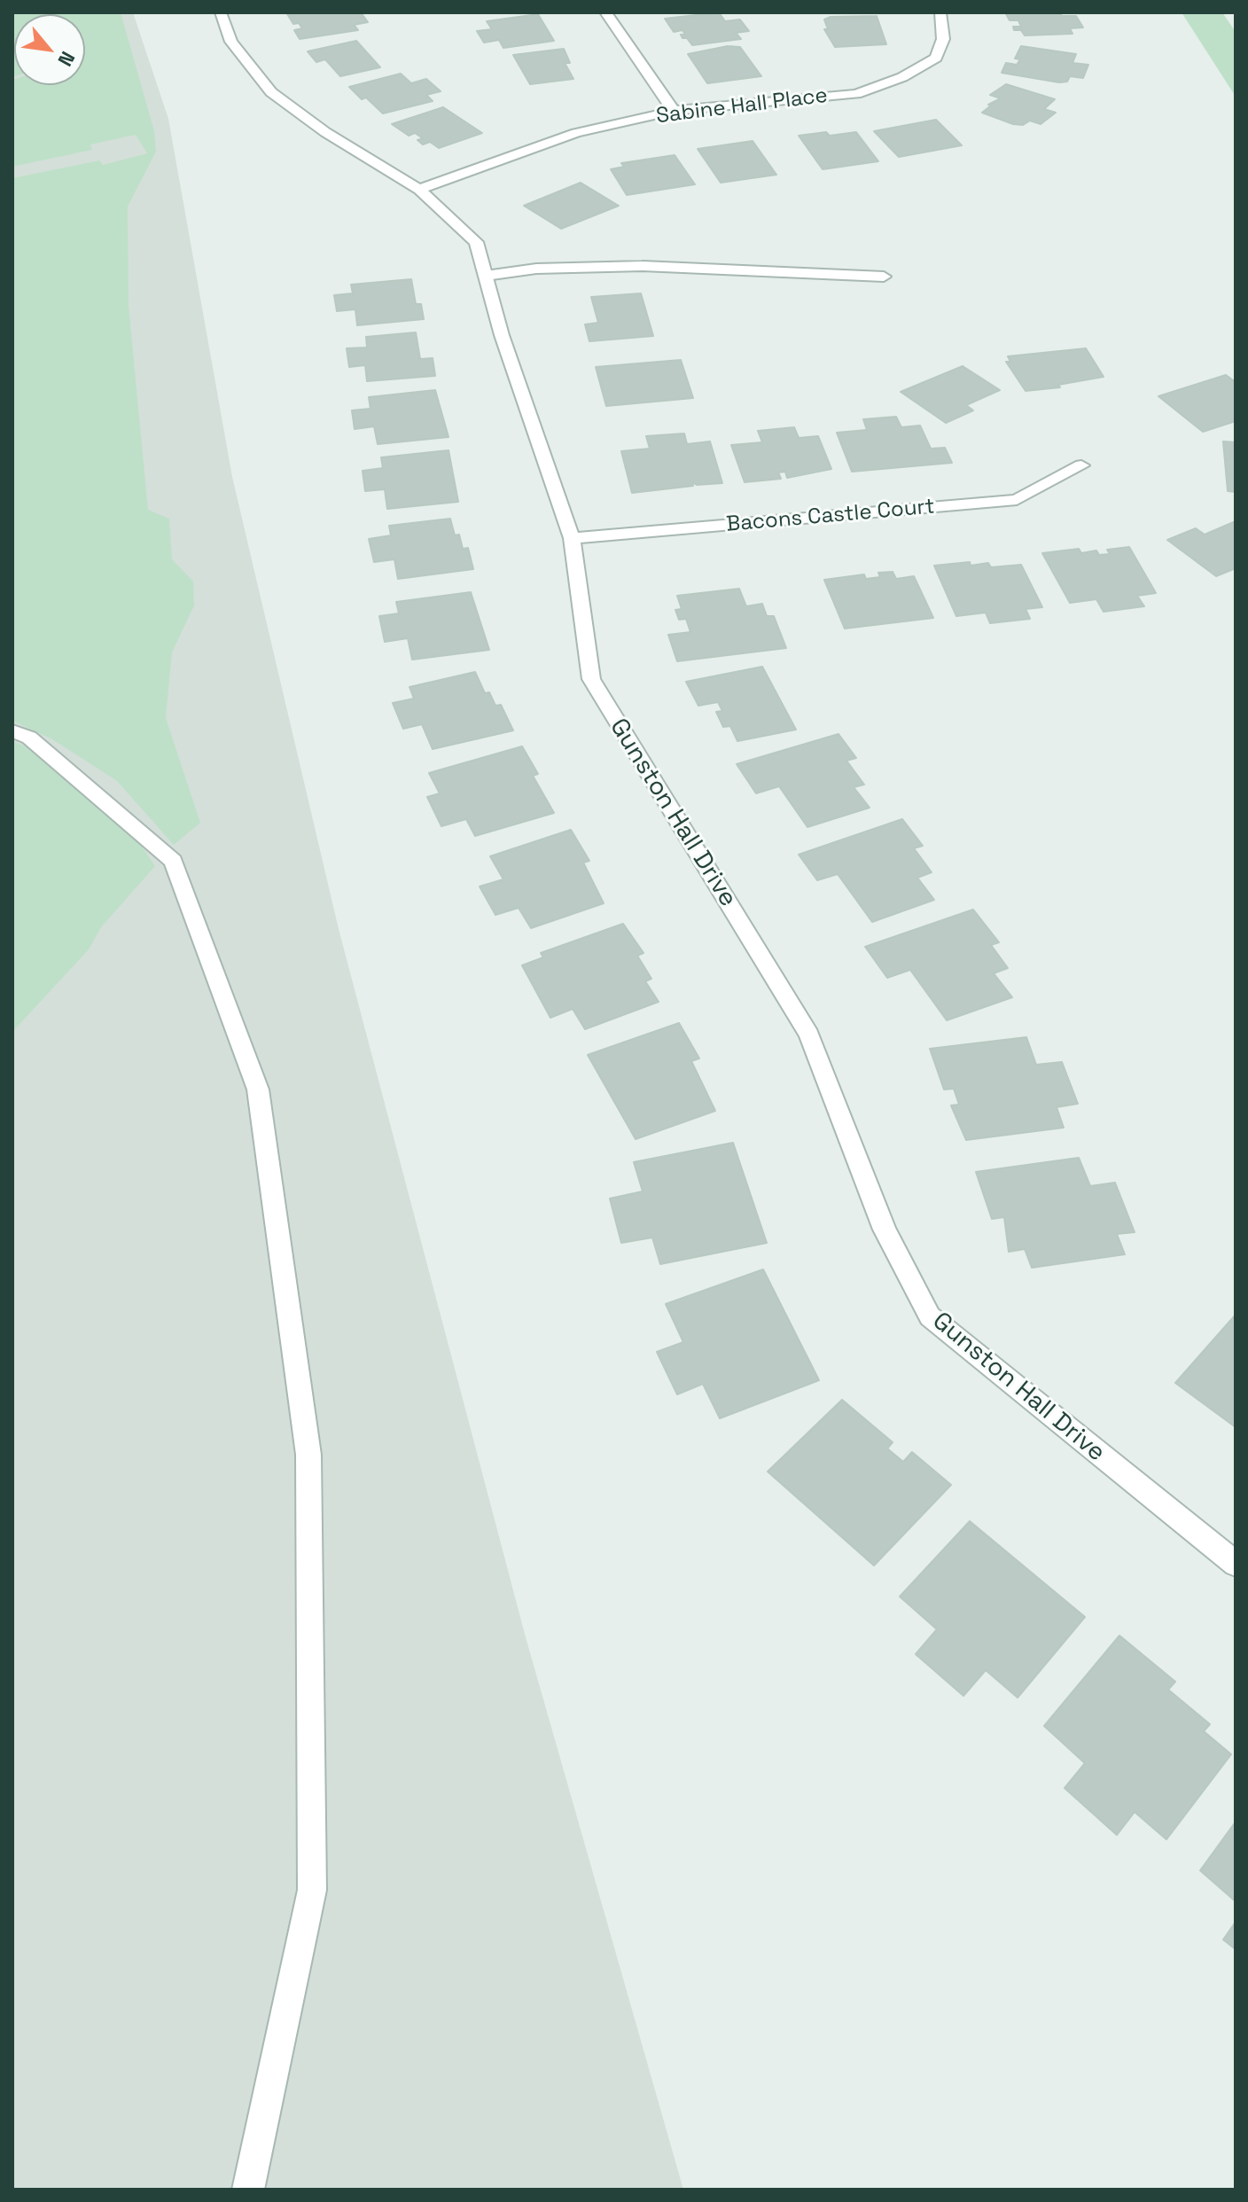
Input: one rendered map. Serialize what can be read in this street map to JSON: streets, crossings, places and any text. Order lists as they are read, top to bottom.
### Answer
{
  "streets": {
    "street": ["Sabine Hall Place", "Bacons Castle Court", "Gunston Hall Drive"]
  },
  "crossings": [
    ["Sabine Hall Place", "Gunston Hall Drive"],
    ["Bacons Castle Court", "Gunston Hall Drive"]
  ],
  "north": "bottom right"
}
